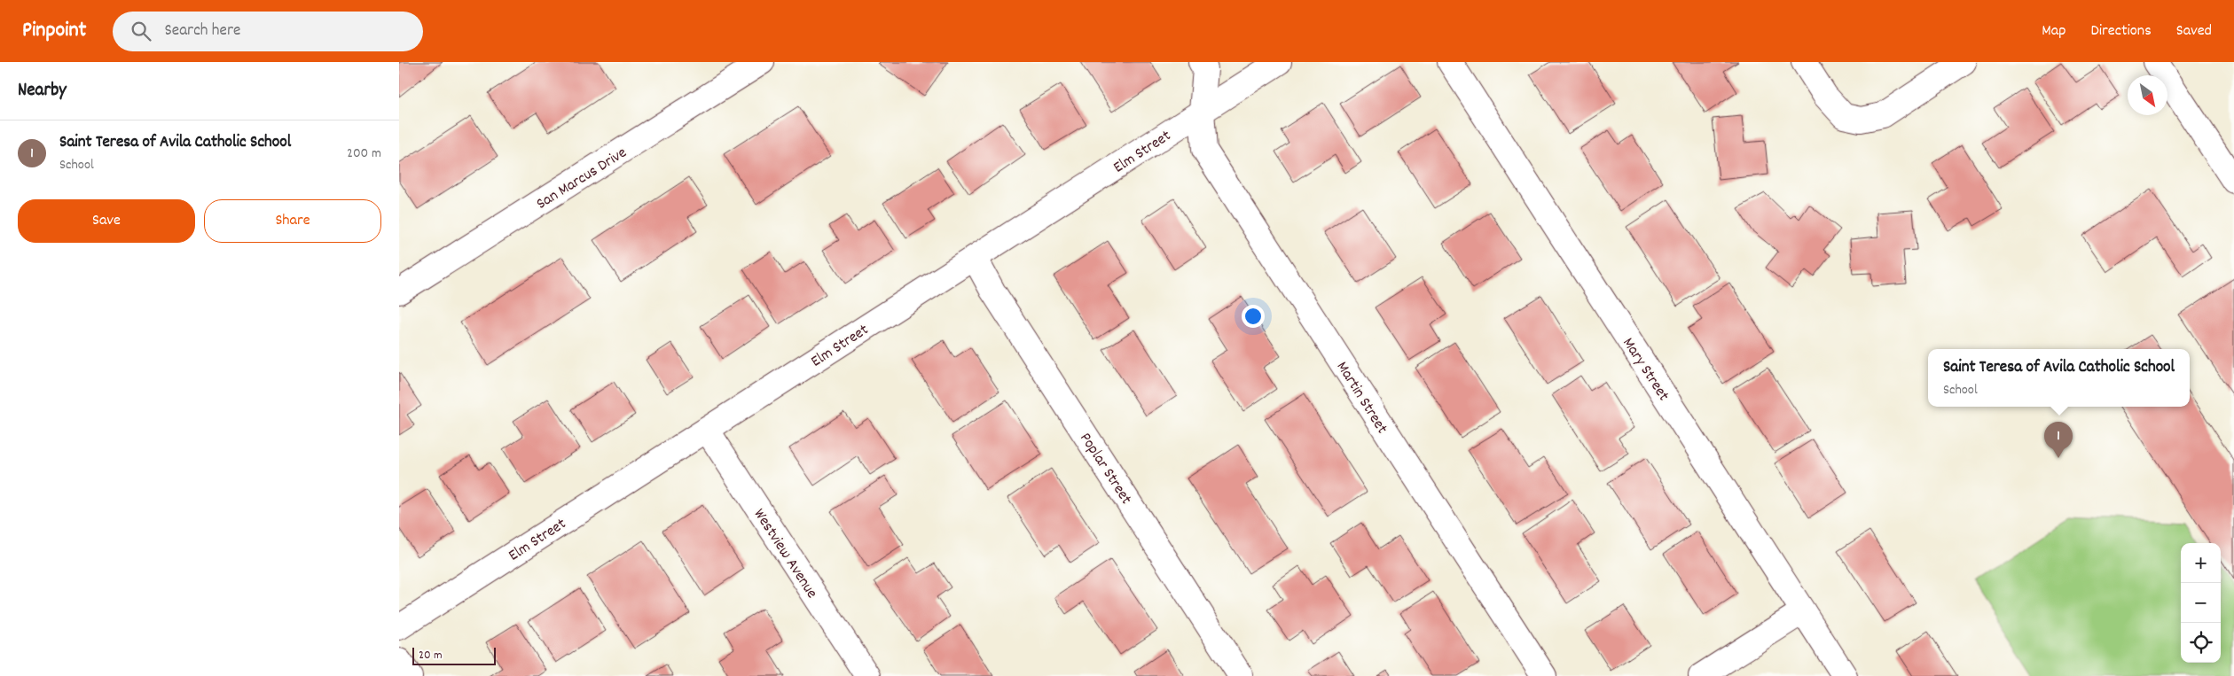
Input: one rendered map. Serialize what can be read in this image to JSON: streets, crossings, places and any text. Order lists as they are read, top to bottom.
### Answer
{
  "streets": {
    "street": [
      "Elm Street",
      "San Marcus Drive",
      "Mary Street",
      "Martin Street",
      "Poplar Street",
      "Westview Avenue"
    ]
  },
  "crossings": [
    ["Elm Street", "Martin Street"],
    ["Elm Street", "Poplar Street"],
    ["Elm Street", "Westview Avenue"]
  ],
  "scale_bar": "20 m",
  "north": "bottom right",
  "page": {
    "header": "Pinpoint",
    "search": "Search here",
    "nav": ["Map", "Directions", "Saved"],
    "heading": "Nearby",
    "list": [
      {
        "mark": "1",
        "name": "Saint Teresa of Avila Catholic School",
        "note": "School",
        "value": "200 m"
      }
    ],
    "buttons": ["Save", "Share"],
    "popup": ["Saint Teresa of Avila Catholic School", "School"],
    "pins": "1",
    "map_buttons": ["+", "−"],
    "scale": "20 m"
  }
}
